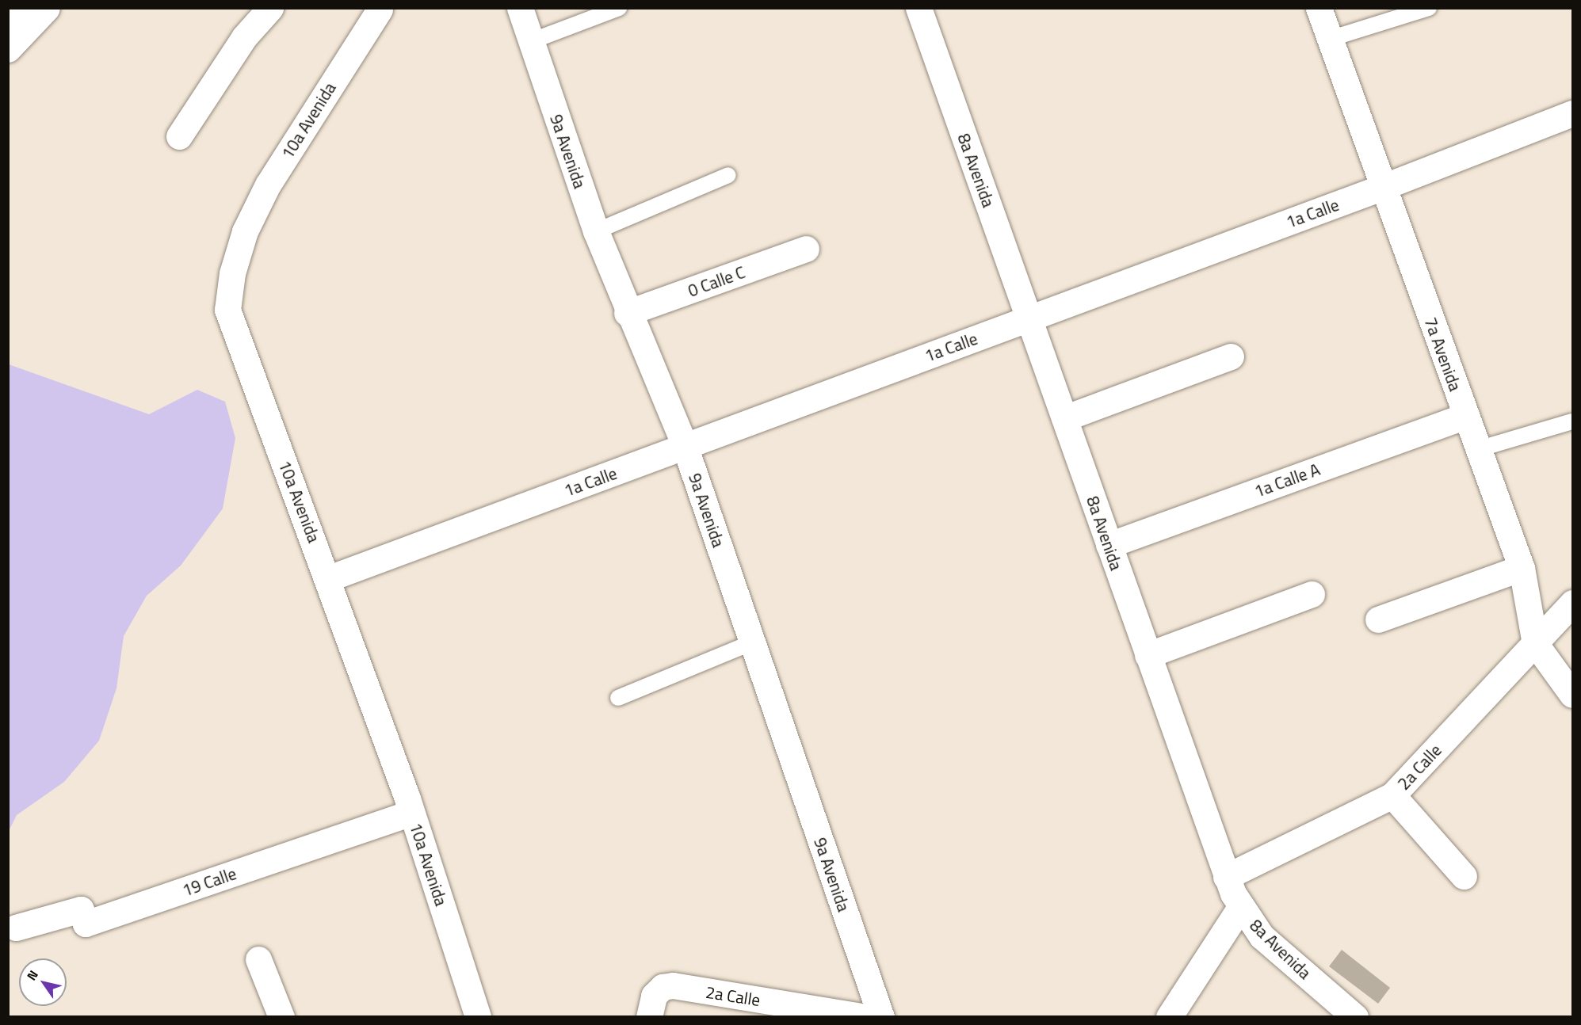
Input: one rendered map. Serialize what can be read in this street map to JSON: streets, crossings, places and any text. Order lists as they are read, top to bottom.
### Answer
{
  "streets": {
    "street": [
      "10a Avenida",
      "9a Avenida",
      "8a Avenida",
      "1a Calle",
      "0 Calle C",
      "7a Avenida",
      "1a Calle A",
      "2a Calle",
      "19 Calle"
    ]
  },
  "crossings": [
    ["10a Avenida", "1a Calle"],
    ["10a Avenida", "19 Calle"],
    ["9a Avenida", "1a Calle"],
    ["9a Avenida", "0 Calle C"],
    ["8a Avenida", "1a Calle"],
    ["8a Avenida", "1a Calle A"],
    ["8a Avenida", "2a Calle"],
    ["1a Calle", "7a Avenida"],
    ["7a Avenida", "1a Calle A"],
    ["7a Avenida", "2a Calle"]
  ],
  "north": "top left"
}
